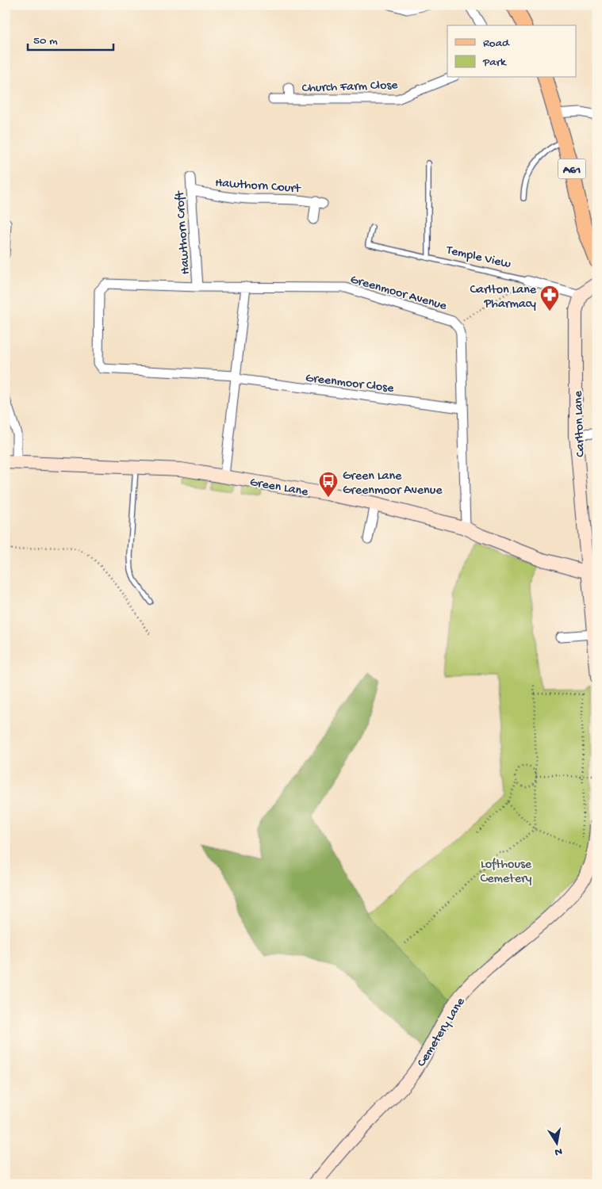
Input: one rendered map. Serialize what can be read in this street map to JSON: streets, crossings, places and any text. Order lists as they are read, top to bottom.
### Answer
{
  "streets": {
    "main road": ["A61"],
    "street": [
      "Church Farm Close",
      "Hawthorn Court",
      "Hawthorn Croft",
      "Temple View",
      "Greenmoor Avenue",
      "Greenmoor Close",
      "Carlton Lane",
      "Green Lane",
      "Cemetery Lane"
    ]
  },
  "crossings": [
    ["Hawthorn Court", "Hawthorn Croft"],
    ["Hawthorn Croft", "Greenmoor Avenue"],
    ["Temple View", "Carlton Lane"],
    ["Greenmoor Avenue", "Greenmoor Close"],
    ["Greenmoor Avenue", "Green Lane"],
    ["Carlton Lane", "Green Lane"]
  ],
  "parks": ["Lofthouse Cemetery"],
  "places": {
    "pharmacy": ["Carlton Lane Pharmacy"],
    "bus stop": ["Green Lane Greenmoor Avenue"]
  },
  "legend": ["Road", "Park"],
  "scale_bar": "50 m",
  "north": "bottom"
}
